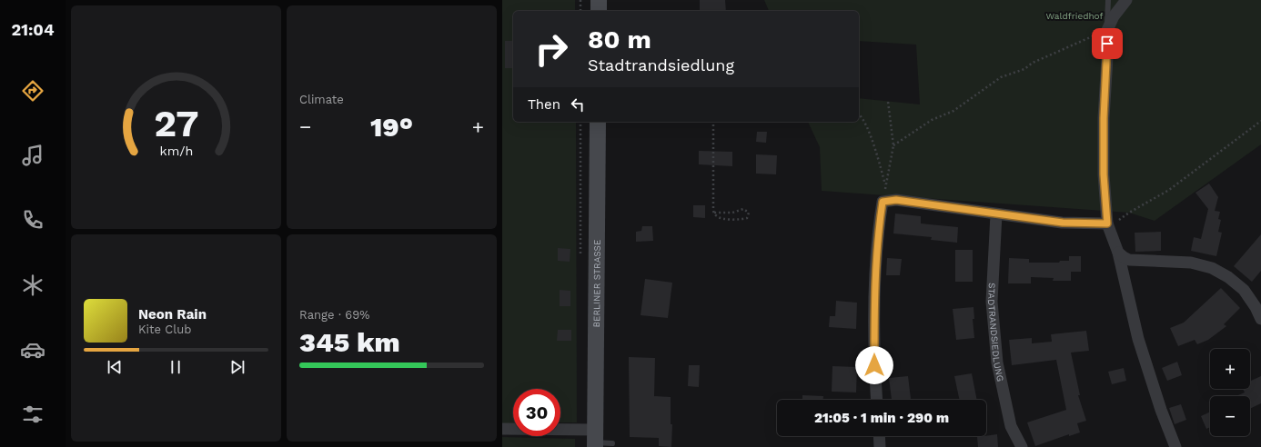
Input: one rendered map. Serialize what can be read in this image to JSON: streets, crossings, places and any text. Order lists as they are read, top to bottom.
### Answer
{
  "streets": {
    "main road": ["BERLINER STRASSE"],
    "street": ["STADTRANDSIEDLUNG"]
  },
  "parks": ["Waldfriedhof"],
  "page": {
    "tabs": "21:04",
    "tile": [
      "Climate",
      ["Range · 69%", "345 km"]
    ],
    "turn": ["80 m", "Stadtrandsiedlung"],
    "then": "Then",
    "heat": ["−", "19°", "+"],
    "song": ["Neon Rain", "Kite Club"],
    "map_buttons": ["+", "−"],
    "limit": "30",
    "trip": "21:05 · 1 min · 290 m",
    "gauge": ["27", "km/h"]
  }
}
